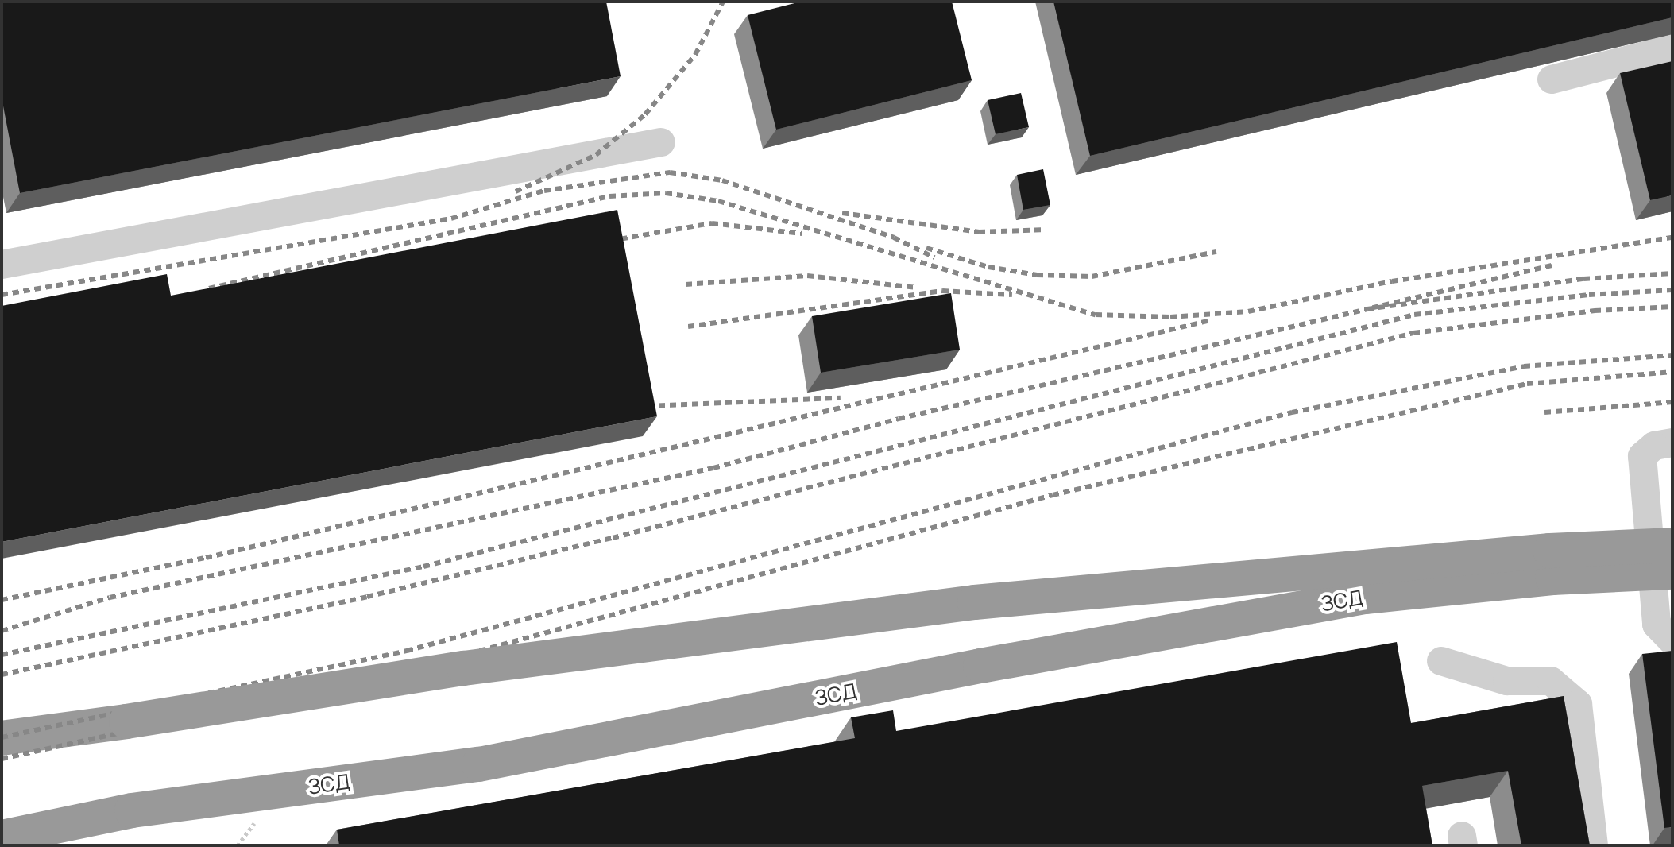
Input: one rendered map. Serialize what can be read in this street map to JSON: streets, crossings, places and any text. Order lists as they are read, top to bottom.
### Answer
{
  "streets": {
    "highway": ["ЗСД"]
  }
}
